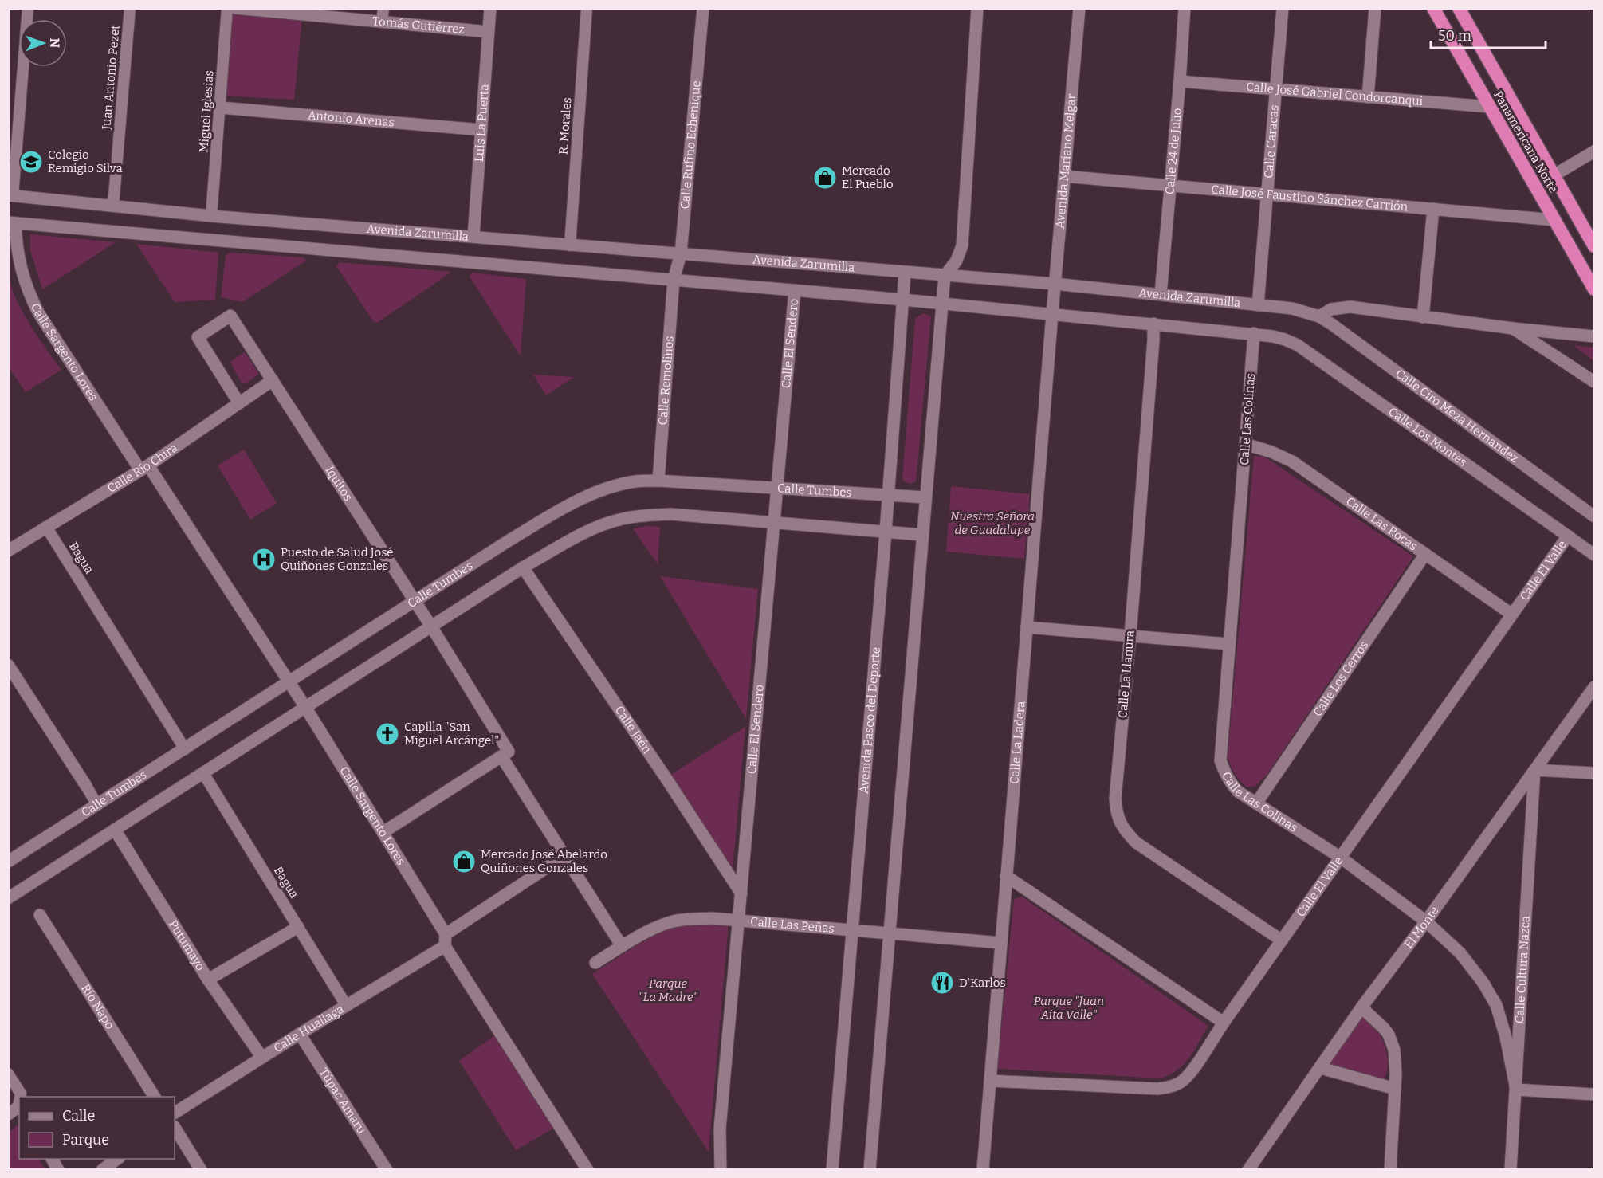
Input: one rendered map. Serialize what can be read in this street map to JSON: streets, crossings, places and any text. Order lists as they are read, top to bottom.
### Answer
{
  "streets": {
    "highway": ["Panamericana Norte"],
    "street": [
      "Tomás Gutiérrez",
      "Juan Antonio Pezet",
      "Calle José Gabriel Condorcanqui",
      "Miguel Iglesias",
      "Antonio Arenas",
      "Luis La Puerta",
      "R. Morales",
      "Calle Caracas",
      "Calle Rufino Echenique",
      "Calle 24 de Julio",
      "Avenida Mariano Melgar",
      "Calle José Faustino Sánchez Carrión",
      "Avenida Zarumilla",
      "Calle El Sendero",
      "Calle Sargento Lores",
      "Calle Remolinos",
      "Calle Ciro Meza Hernandez",
      "Calle Las Colinas",
      "Calle Los Montes",
      "Calle Río Chira",
      "Iquitos",
      "Calle Tumbes",
      "Calle Las Rocas",
      "Bagua",
      "Calle El Valle",
      "Calle La Llanura",
      "Calle Los Cerros",
      "Avenida Paseo del Deporte",
      "Calle Jaén",
      "Calle La Ladera",
      "Calle Las Peñas",
      "El Monte",
      "Putumayo",
      "Calle Cultura Nazca",
      "Río Napo",
      "Calle Huallaga",
      "Túpac Amaru"
    ]
  },
  "crossings": [
    ["Tomás Gutiérrez", "Luis La Puerta"],
    ["Juan Antonio Pezet", "Avenida Zarumilla"],
    ["Calle José Gabriel Condorcanqui", "Panamericana Norte"],
    ["Calle José Gabriel Condorcanqui", "Calle Caracas"],
    ["Calle José Gabriel Condorcanqui", "Calle 24 de Julio"],
    ["Miguel Iglesias", "Antonio Arenas"],
    ["Miguel Iglesias", "Avenida Zarumilla"],
    ["Antonio Arenas", "Luis La Puerta"],
    ["Luis La Puerta", "Avenida Zarumilla"],
    ["R. Morales", "Avenida Zarumilla"],
    ["Panamericana Norte", "Calle José Faustino Sánchez Carrión"],
    ["Calle Caracas", "Calle José Faustino Sánchez Carrión"],
    ["Calle Caracas", "Avenida Zarumilla"],
    ["Calle Rufino Echenique", "Avenida Zarumilla"],
    ["Calle Rufino Echenique", "Calle Remolinos"],
    ["Calle 24 de Julio", "Calle José Faustino Sánchez Carrión"],
    ["Calle 24 de Julio", "Avenida Zarumilla"],
    ["Avenida Mariano Melgar", "Calle José Faustino Sánchez Carrión"],
    ["Avenida Mariano Melgar", "Avenida Zarumilla"],
    ["Avenida Mariano Melgar", "Calle La Ladera"],
    ["Avenida Zarumilla", "Calle El Sendero"],
    ["Avenida Zarumilla", "Calle Sargento Lores"],
    ["Avenida Zarumilla", "Calle Remolinos"],
    ["Avenida Zarumilla", "Calle Ciro Meza Hernandez"],
    ["Avenida Zarumilla", "Calle Las Colinas"],
    ["Avenida Zarumilla", "Calle Los Montes"],
    ["Avenida Zarumilla", "Calle La Llanura"],
    ["Avenida Zarumilla", "Avenida Paseo del Deporte"],
    ["Avenida Zarumilla", "Calle La Ladera"],
    ["Calle El Sendero", "Calle Tumbes"],
    ["Calle El Sendero", "Calle Jaén"],
    ["Calle El Sendero", "Calle Las Peñas"],
    ["Calle Sargento Lores", "Calle Río Chira"],
    ["Calle Sargento Lores", "Calle Tumbes"],
    ["Calle Sargento Lores", "Calle Huallaga"],
    ["Calle Remolinos", "Calle Tumbes"],
    ["Calle Las Colinas", "Calle Los Montes"],
    ["Calle Las Colinas", "Calle Las Rocas"],
    ["Calle Las Colinas", "Calle El Valle"],
    ["Calle Las Colinas", "Calle Los Cerros"],
    ["Calle Las Colinas", "El Monte"],
    ["Calle Las Colinas", "Calle Cultura Nazca"],
    ["Calle Los Montes", "Calle El Valle"],
    ["Calle Río Chira", "Iquitos"],
    ["Calle Río Chira", "Bagua"],
    ["Iquitos", "Calle Tumbes"],
    ["Iquitos", "Calle Las Peñas"],
    ["Iquitos", "Calle Huallaga"],
    ["Calle Tumbes", "Bagua"],
    ["Calle Tumbes", "Avenida Paseo del Deporte"],
    ["Calle Las Rocas", "Calle El Valle"],
    ["Calle Las Rocas", "Calle Los Cerros"],
    ["Bagua", "Calle Huallaga"],
    ["Calle El Valle", "Calle La Llanura"],
    ["Calle El Valle", "Calle La Ladera"],
    ["Avenida Paseo del Deporte", "Calle Las Peñas"],
    ["Calle La Ladera", "Calle Las Peñas"],
    ["El Monte", "Calle Cultura Nazca"],
    ["Putumayo", "Calle Huallaga"],
    ["Calle Huallaga", "Túpac Amaru"]
  ],
  "parks": ["Nuestra Señora de Guadalupe", "Parque \"La Madre\"", "Parque \"Juan Aita Valle\""],
  "places": {
    "school or university": ["Colegio Remigio Silva"],
    "shop": ["Mercado El Pueblo", "Mercado José Abelardo Quiñones Gonzales"],
    "hospital": ["Puesto de Salud José Quiñones Gonzales"],
    "church": ["Capilla \"San Miguel Arcángel\""],
    "restaurant": ["D'Karlos"]
  },
  "legend": ["Calle", "Parque"],
  "scale_bar": "50 m",
  "north": "right"
}
